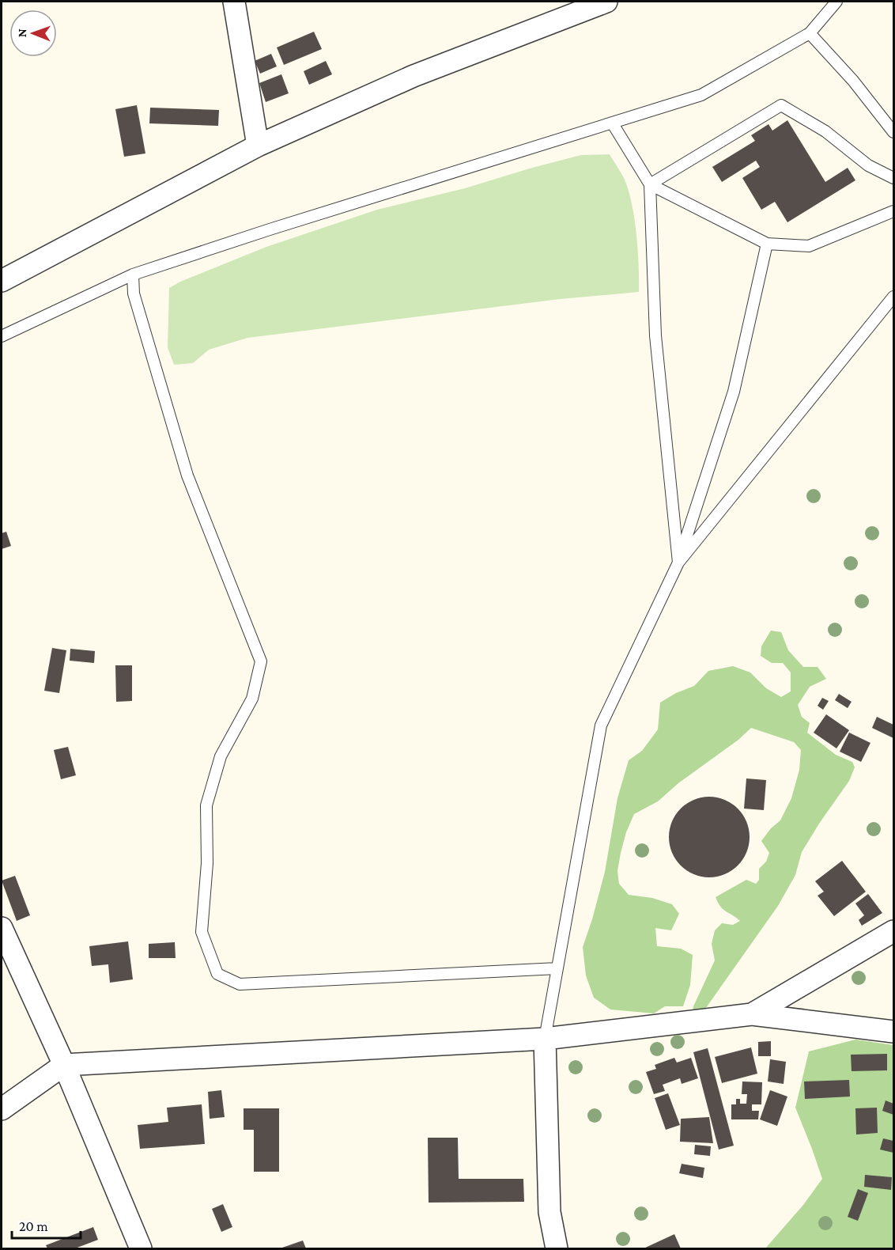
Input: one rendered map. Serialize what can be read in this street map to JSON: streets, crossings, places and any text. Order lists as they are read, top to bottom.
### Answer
{
  "scale_bar": "20 m",
  "north": "left"
}
